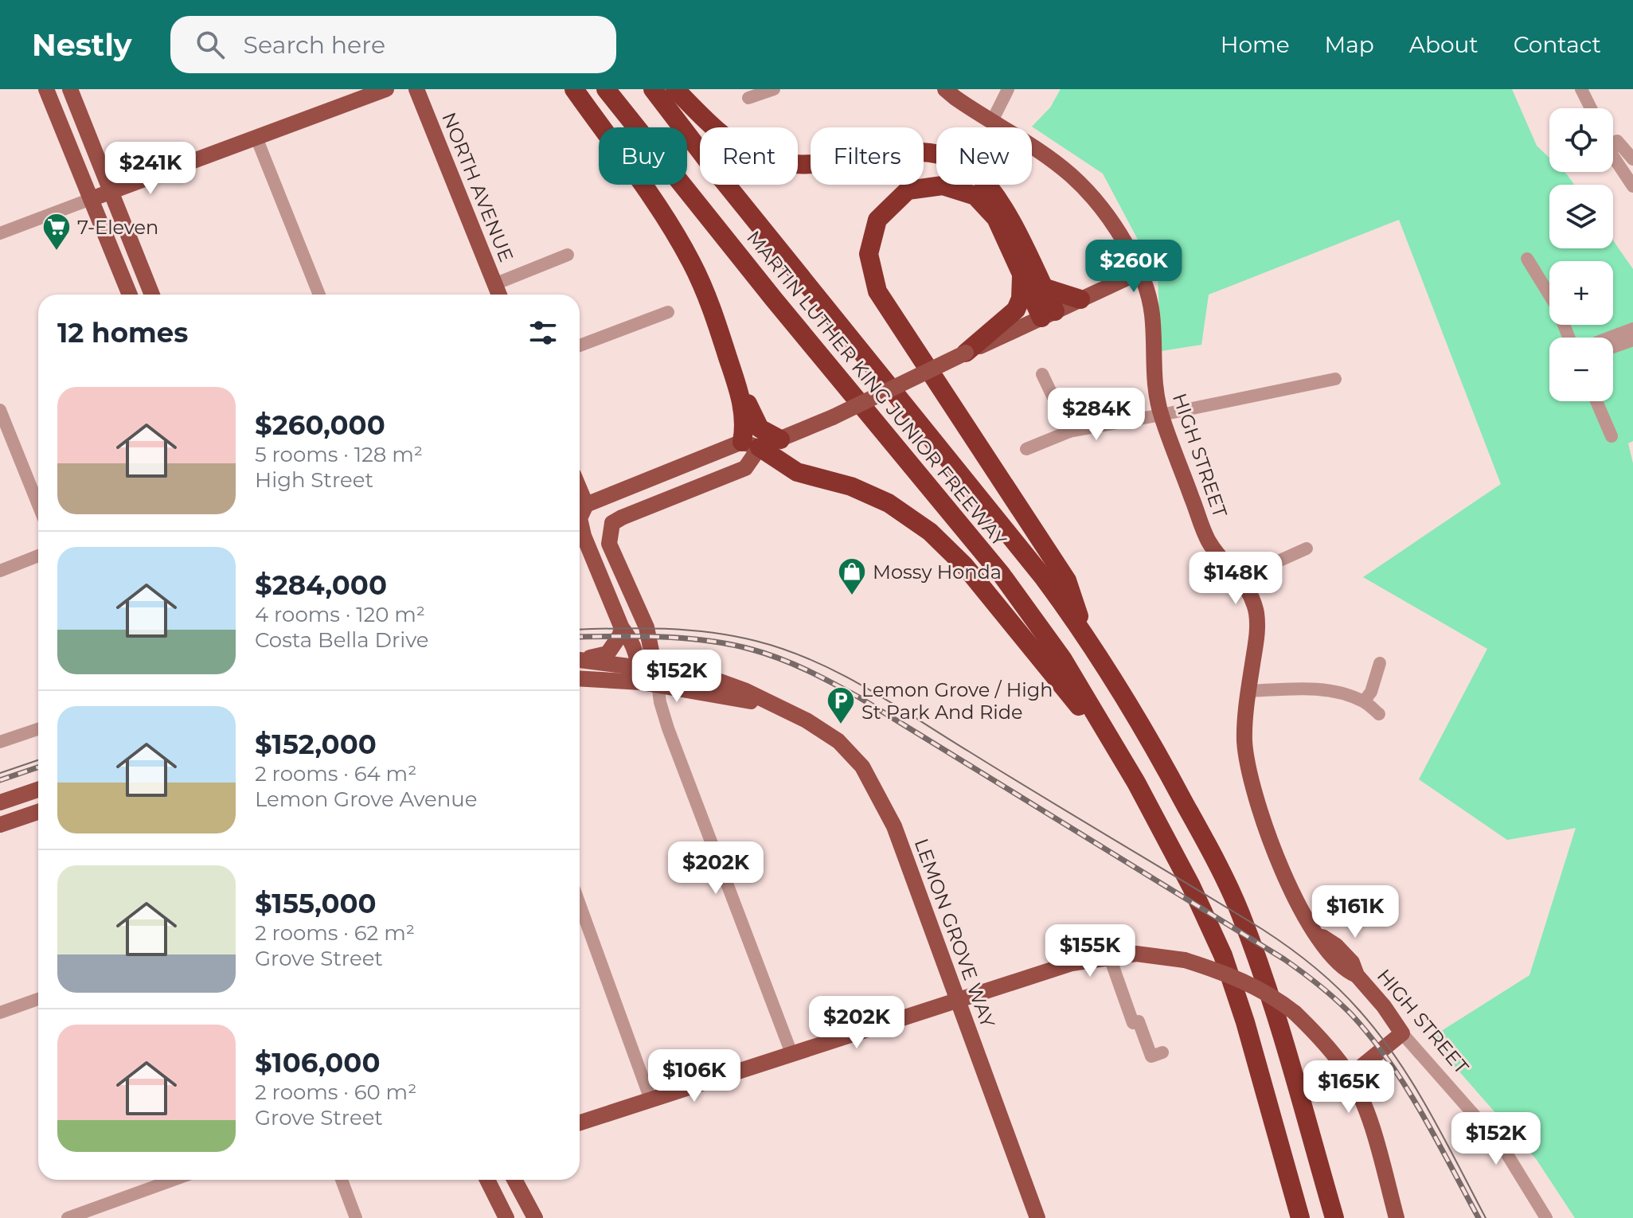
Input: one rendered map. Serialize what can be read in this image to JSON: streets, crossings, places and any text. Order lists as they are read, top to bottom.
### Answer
{
  "streets": {
    "highway": ["MARTIN LUTHER KING JUNIOR FREEWAY"],
    "main road": ["NORTH AVENUE", "HIGH STREET", "LEMON GROVE WAY"]
  },
  "places": {
    "supermarket": ["7-Eleven"],
    "shop": ["Mossy Honda"],
    "parking": ["Lemon Grove / High St Park And Ride"]
  },
  "page": {
    "header": "Nestly",
    "search": "Search here",
    "nav": [
      "Home",
      "Map",
      "About",
      "Contact"
    ],
    "map_buttons": ["+", "−"],
    "chip": [
      "Buy",
      "Rent",
      "Filters",
      "New"
    ],
    "price": [
      "$241K",
      "$260K",
      "$284K",
      "$148K",
      "$152K",
      "$202K",
      "$161K",
      "$155K",
      "$202K",
      "$106K",
      "$165K",
      "$152K"
    ],
    "heading": "12 homes",
    "list": [
      {
        "name": "$260,000",
        "note": "5 rooms · 128 m² · High Street"
      },
      {
        "name": "$284,000",
        "note": "4 rooms · 120 m² · Costa Bella Drive"
      },
      {
        "name": "$152,000",
        "note": "2 rooms · 64 m² · Lemon Grove Avenue"
      },
      {
        "name": "$155,000",
        "note": "2 rooms · 62 m² · Grove Street"
      },
      {
        "name": "$106,000",
        "note": "2 rooms · 60 m² · Grove Street"
      }
    ]
  }
}
